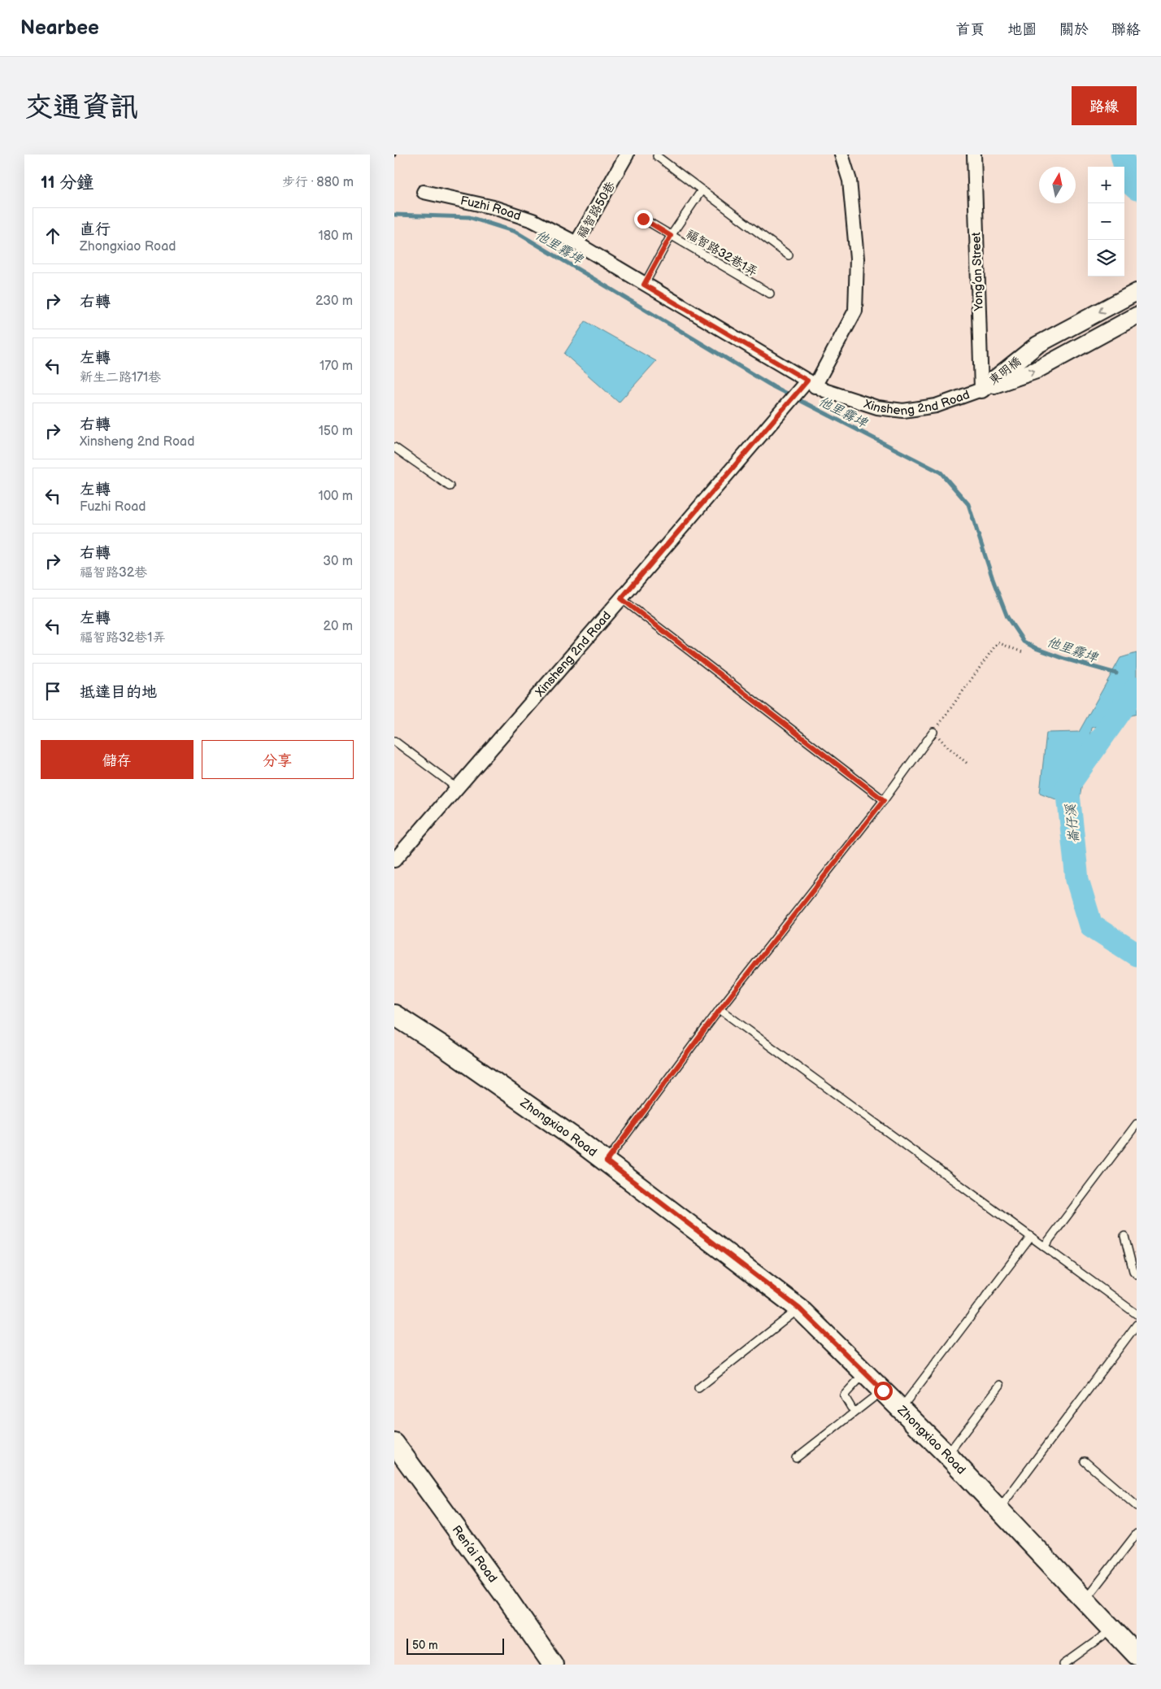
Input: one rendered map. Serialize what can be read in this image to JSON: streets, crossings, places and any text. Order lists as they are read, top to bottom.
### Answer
{
  "streets": {
    "main road": ["Zhongxiao Road", "Ren’ai Road"],
    "street": [
      "Fuzhi Road",
      "福智路50巷",
      "Yong’an Street",
      "東明橋",
      "Xinsheng 2nd Road"
    ],
    "lane": ["福智路32巷1弄"]
  },
  "crossings": [
    ["Fuzhi Road", "福智路50巷"],
    ["Fuzhi Road", "Xinsheng 2nd Road"],
    ["Yong’an Street", "東明橋"],
    ["Yong’an Street", "Xinsheng 2nd Road"],
    ["東明橋", "Xinsheng 2nd Road"]
  ],
  "water": ["他里霧埤", "崙仔溪"],
  "scale_bar": "50 m",
  "north": "top",
  "page": {
    "header": "Nearbee",
    "nav": [
      "首頁",
      "地圖",
      "關於",
      "聯絡"
    ],
    "buttons": [
      "路線",
      ["儲存", "分享"]
    ],
    "title": "交通資訊",
    "heading": ["11 分鐘", "步行 · 880 m"],
    "map_buttons": ["+", "−"],
    "list": [
      ["直行", "Zhongxiao Road", "180 m"],
      ["右轉", "230 m"],
      ["左轉", "新生二路171巷", "170 m"],
      ["右轉", "Xinsheng 2nd Road", "150 m"],
      ["左轉", "Fuzhi Road", "100 m"],
      ["右轉", "福智路32巷", "30 m"],
      ["左轉", "福智路32巷1弄", "20 m"],
      "抵達目的地"
    ],
    "scale": "50 m"
  }
}
